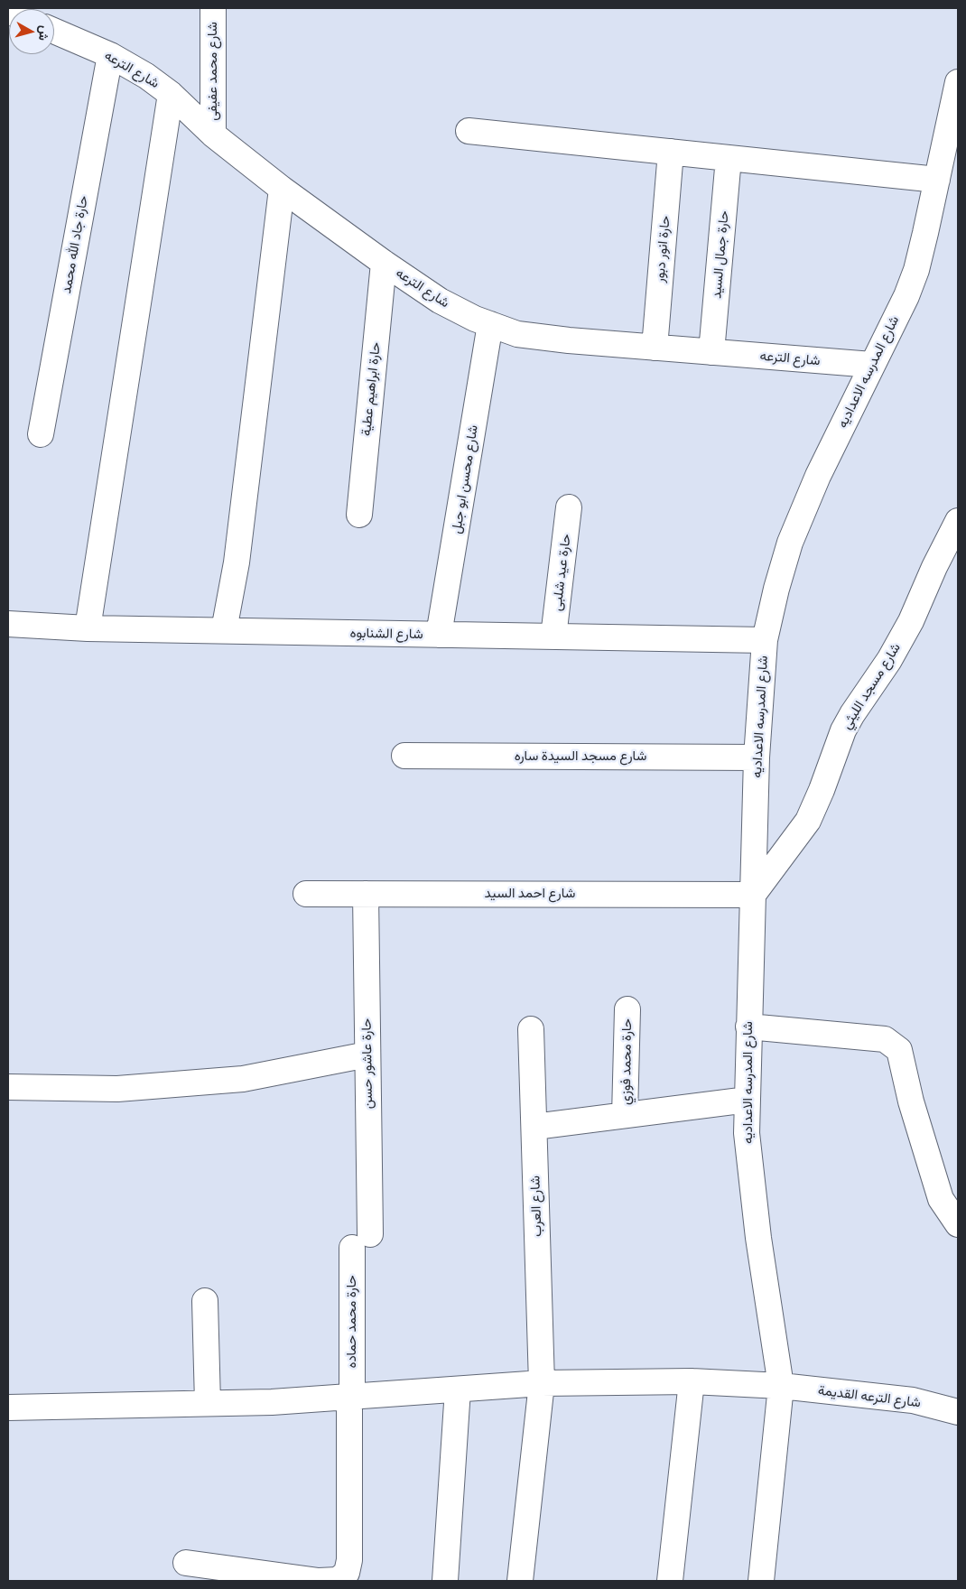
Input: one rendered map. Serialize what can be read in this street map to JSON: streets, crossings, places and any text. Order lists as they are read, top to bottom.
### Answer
{
  "streets": {
    "street": [
      "شارع الترعه",
      "شارع محمد عفيفى",
      "حارة جاد الله محمد",
      "حارة انور دبور",
      "حارة جمال السيد",
      "شارع المدرسه الاعداديه",
      "حارة ابراهيم عطية",
      "شارع محسن ابو جبل",
      "حارة عيد شلبى",
      "شارع الشنابوه",
      "شارع مسجد الليثي",
      "شارع مسجد السيدة ساره",
      "شارع احمد السيد",
      "حارة محمد فوزي",
      "حارة عاشور حسن",
      "شارع العرب",
      "حارة محمد حماده",
      "شارع الترعه القديمة"
    ]
  },
  "crossings": [
    ["شارع الترعه", "شارع محمد عفيفى"],
    ["شارع الترعه", "حارة جاد الله محمد"],
    ["شارع الترعه", "حارة انور دبور"],
    ["شارع الترعه", "حارة جمال السيد"],
    ["شارع الترعه", "شارع المدرسه الاعداديه"],
    ["شارع الترعه", "حارة ابراهيم عطية"],
    ["شارع الترعه", "شارع محسن ابو جبل"],
    ["شارع المدرسه الاعداديه", "شارع الشنابوه"],
    ["شارع المدرسه الاعداديه", "شارع مسجد الليثي"],
    ["شارع المدرسه الاعداديه", "شارع مسجد السيدة ساره"],
    ["شارع المدرسه الاعداديه", "شارع احمد السيد"],
    ["شارع المدرسه الاعداديه", "شارع الترعه القديمة"],
    ["شارع محسن ابو جبل", "شارع الشنابوه"],
    ["حارة عيد شلبى", "شارع الشنابوه"],
    ["شارع مسجد الليثي", "شارع احمد السيد"],
    ["شارع احمد السيد", "حارة عاشور حسن"],
    ["حارة عاشور حسن", "حارة محمد حماده"],
    ["شارع العرب", "شارع الترعه القديمة"],
    ["حارة محمد حماده", "شارع الترعه القديمة"]
  ],
  "north": "right"
}
